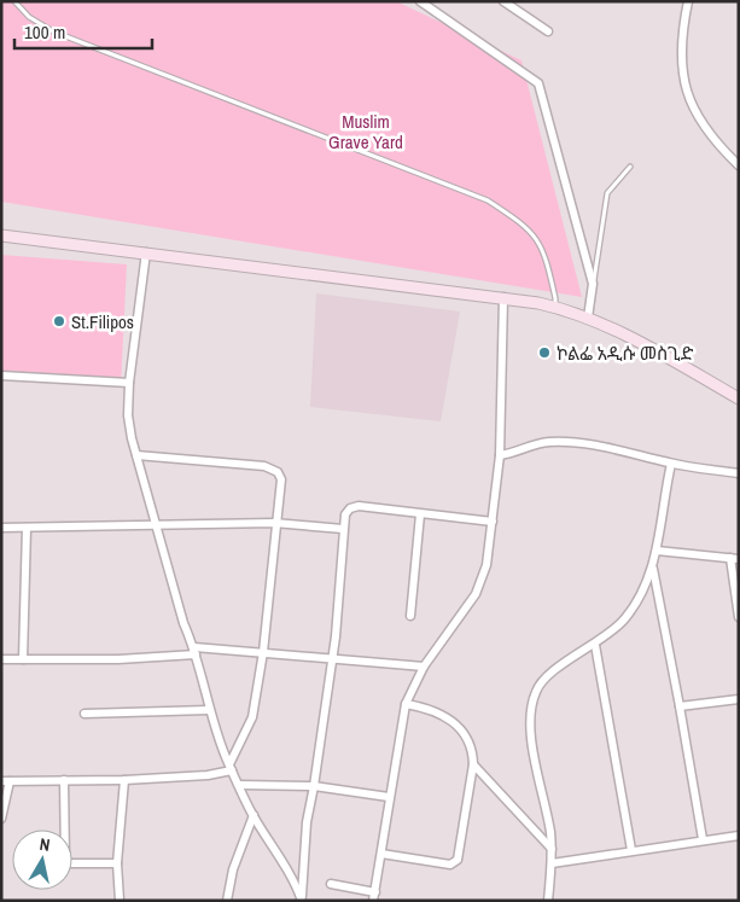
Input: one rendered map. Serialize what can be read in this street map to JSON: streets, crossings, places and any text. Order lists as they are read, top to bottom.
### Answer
{
  "parks": ["Muslim Grave Yard"],
  "places": ["St.Filipos", "ኮልፌ አዲሱ መስጊድ"],
  "scale_bar": "100 m",
  "north": "top"
}
